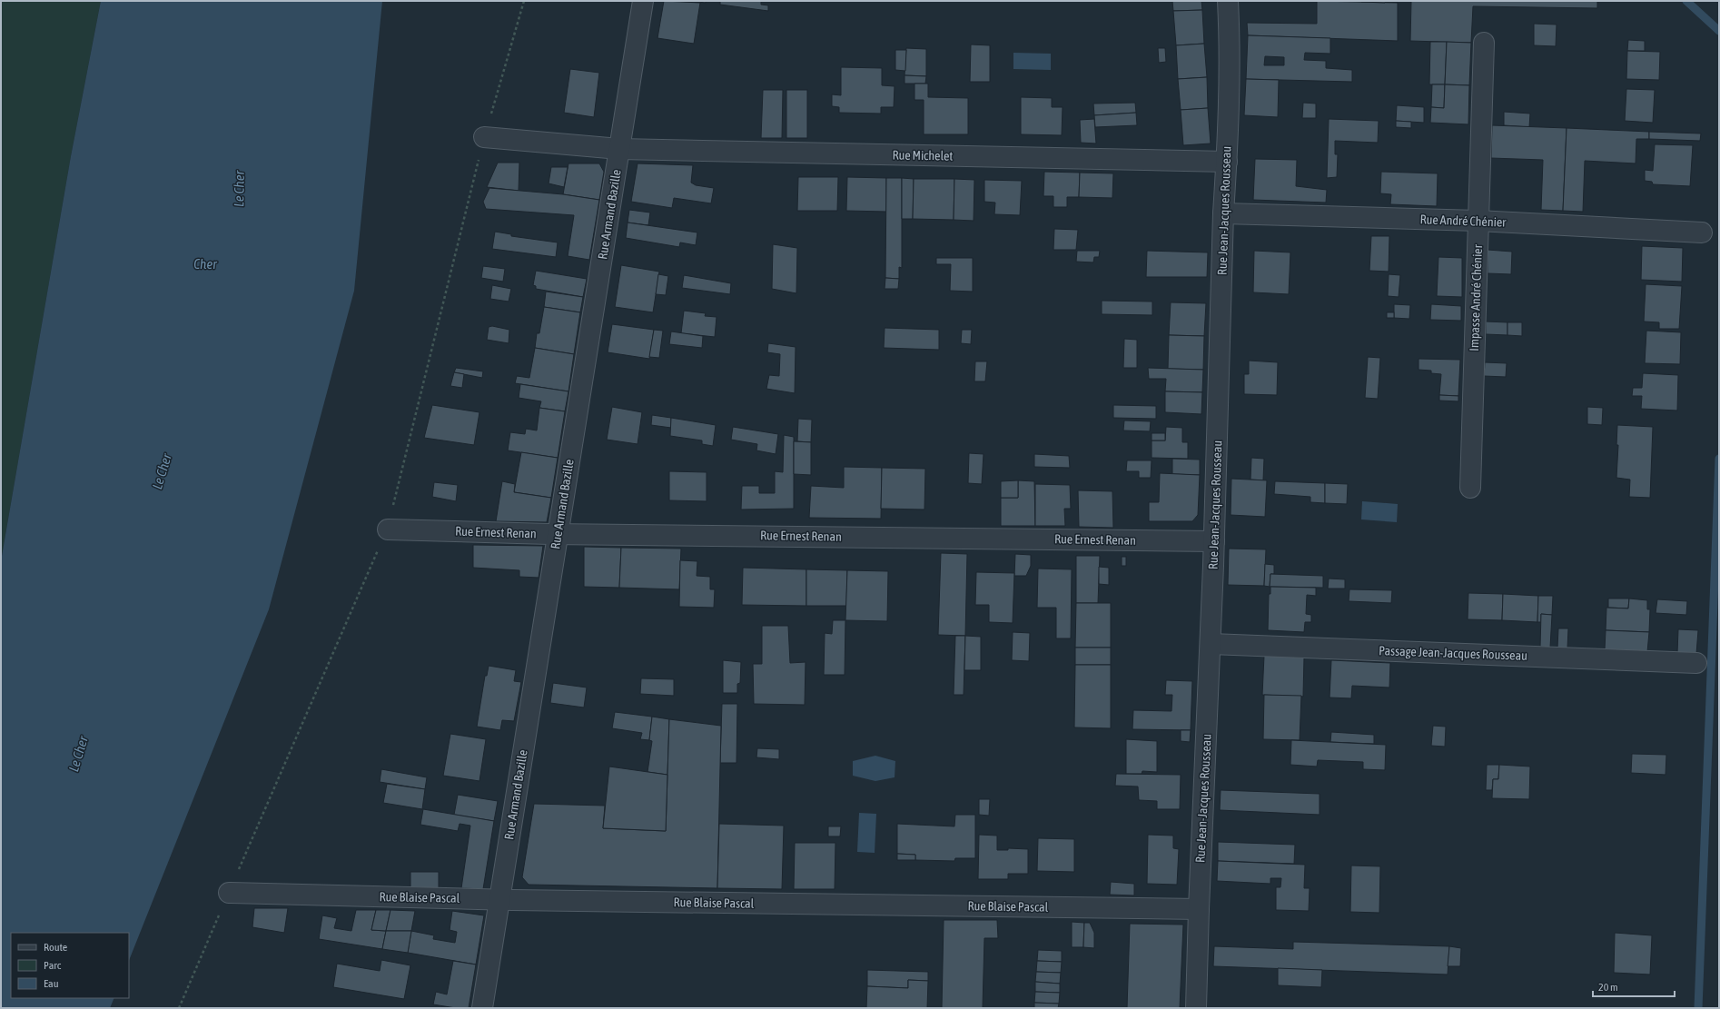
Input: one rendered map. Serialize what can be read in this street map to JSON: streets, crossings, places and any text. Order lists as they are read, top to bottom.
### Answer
{
  "streets": {
    "street": [
      "Rue Michelet",
      "Rue Jean-Jacques Rousseau",
      "Rue Armand Bazille",
      "Rue André Chénier",
      "Impasse André Chénier",
      "Rue Ernest Renan",
      "Passage Jean-Jacques Rousseau",
      "Rue Blaise Pascal"
    ]
  },
  "crossings": [
    ["Rue Michelet", "Rue Jean-Jacques Rousseau"],
    ["Rue Michelet", "Rue Armand Bazille"],
    ["Rue Jean-Jacques Rousseau", "Rue André Chénier"],
    ["Rue Jean-Jacques Rousseau", "Rue Ernest Renan"],
    ["Rue Jean-Jacques Rousseau", "Passage Jean-Jacques Rousseau"],
    ["Rue Jean-Jacques Rousseau", "Rue Blaise Pascal"],
    ["Rue Armand Bazille", "Rue Ernest Renan"],
    ["Rue Armand Bazille", "Rue Blaise Pascal"],
    ["Rue André Chénier", "Impasse André Chénier"]
  ],
  "water": ["Le Cher", "Cher"],
  "legend": ["Route", "Parc", "Eau"],
  "scale_bar": "20 m"
}
